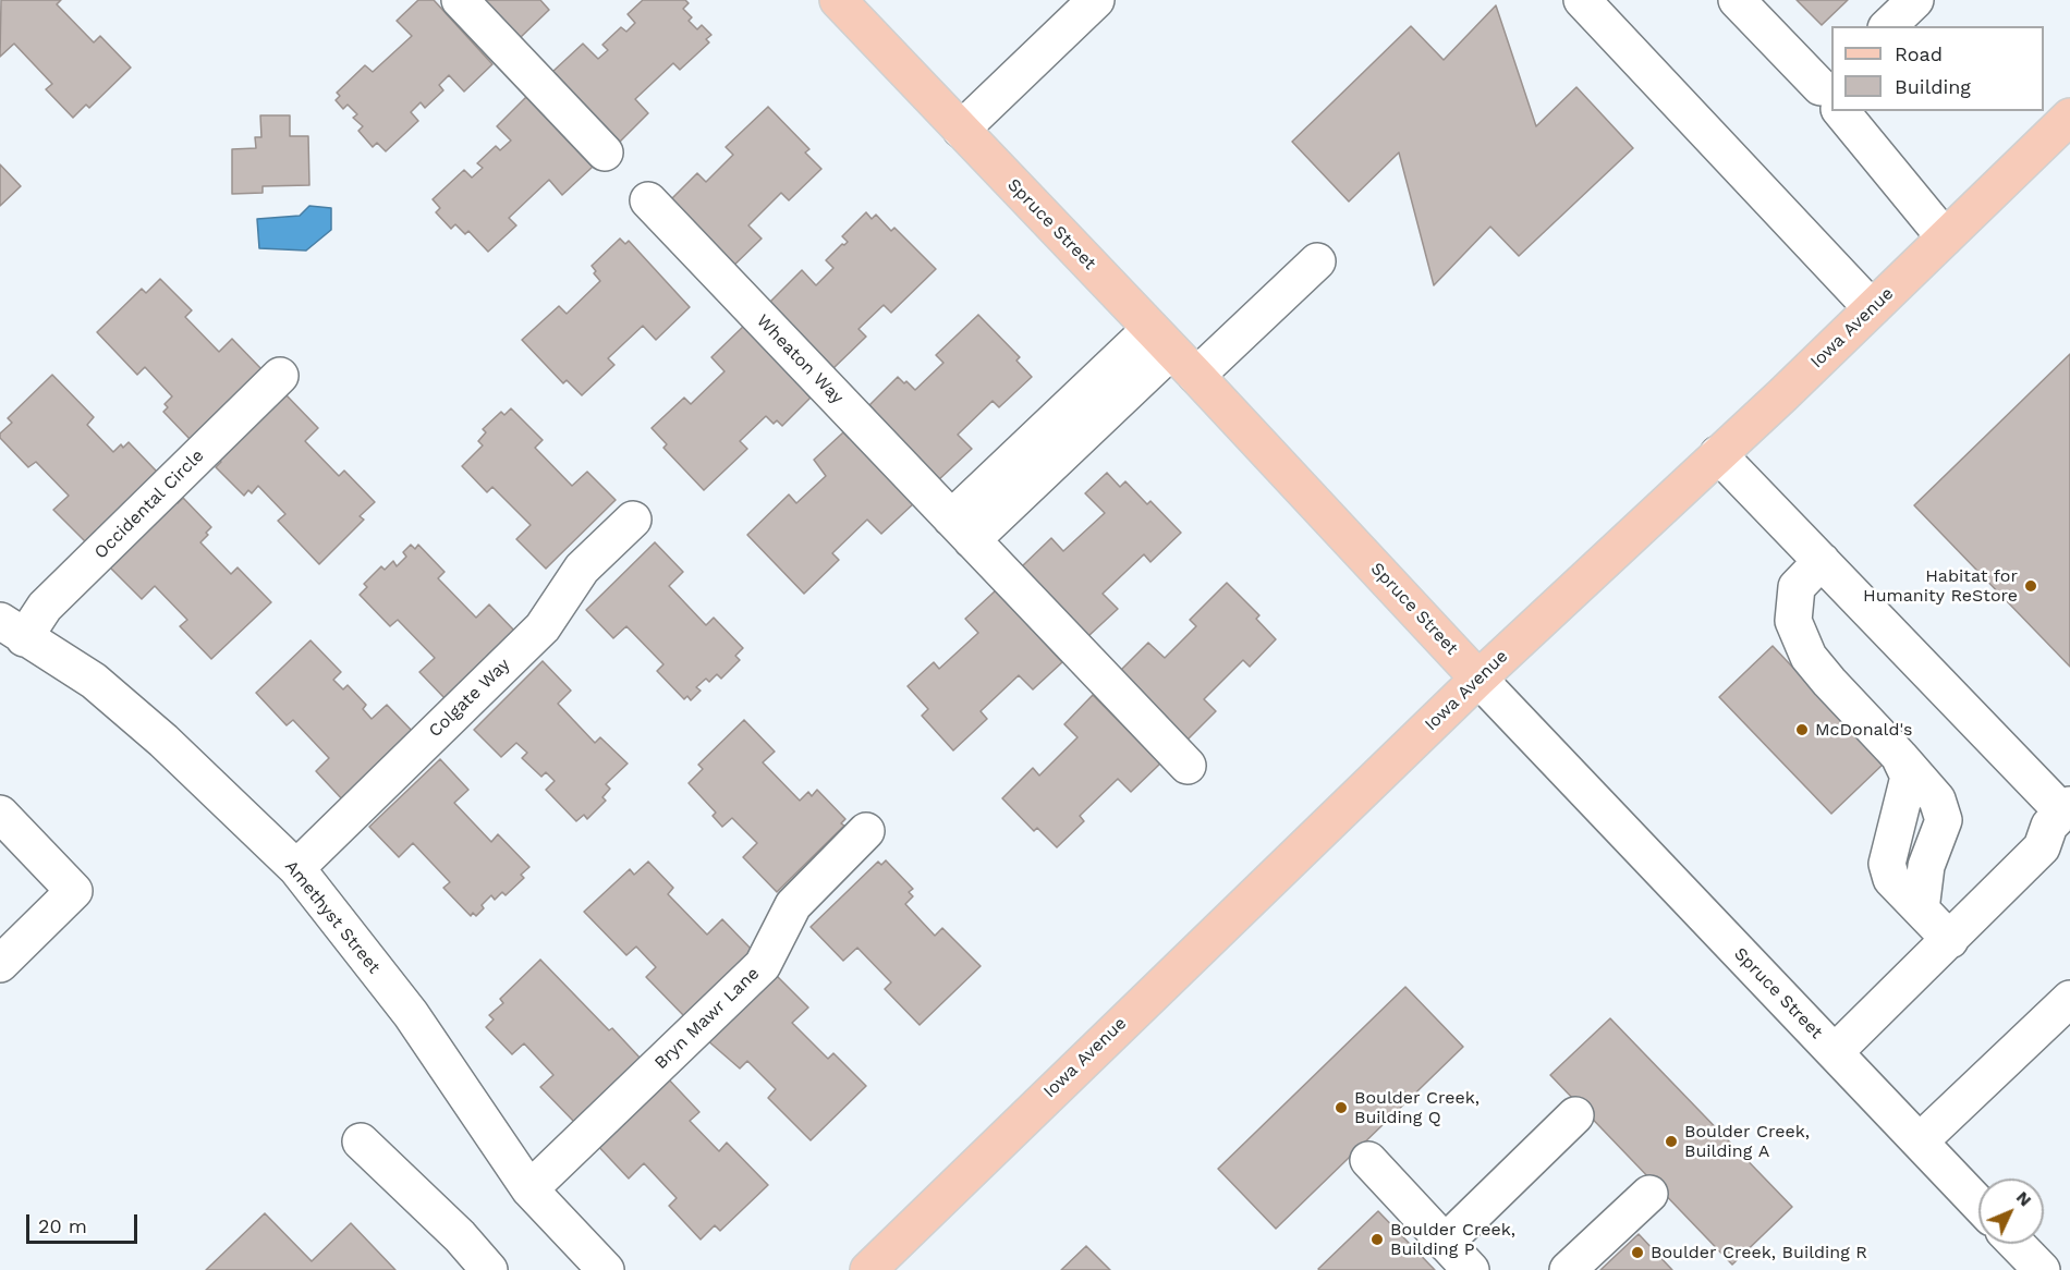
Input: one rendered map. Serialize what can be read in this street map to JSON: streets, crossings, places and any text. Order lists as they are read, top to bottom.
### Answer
{
  "streets": {
    "main road": ["Spruce Street", "Iowa Avenue"],
    "street": [
      "Wheaton Way",
      "Occidental Circle",
      "Colgate Way",
      "Amethyst Street",
      "Bryn Mawr Lane"
    ]
  },
  "crossings": [
    ["Spruce Street", "Iowa Avenue"],
    ["Occidental Circle", "Amethyst Street"],
    ["Colgate Way", "Amethyst Street"],
    ["Amethyst Street", "Bryn Mawr Lane"]
  ],
  "places": [
    "Habitat for Humanity ReStore",
    "McDonald's",
    "Boulder Creek, Building Q",
    "Boulder Creek, Building A",
    "Boulder Creek, Building P",
    "Boulder Creek, Building R"
  ],
  "legend": ["Road", "Building"],
  "scale_bar": "20 m",
  "north": "top right"
}
